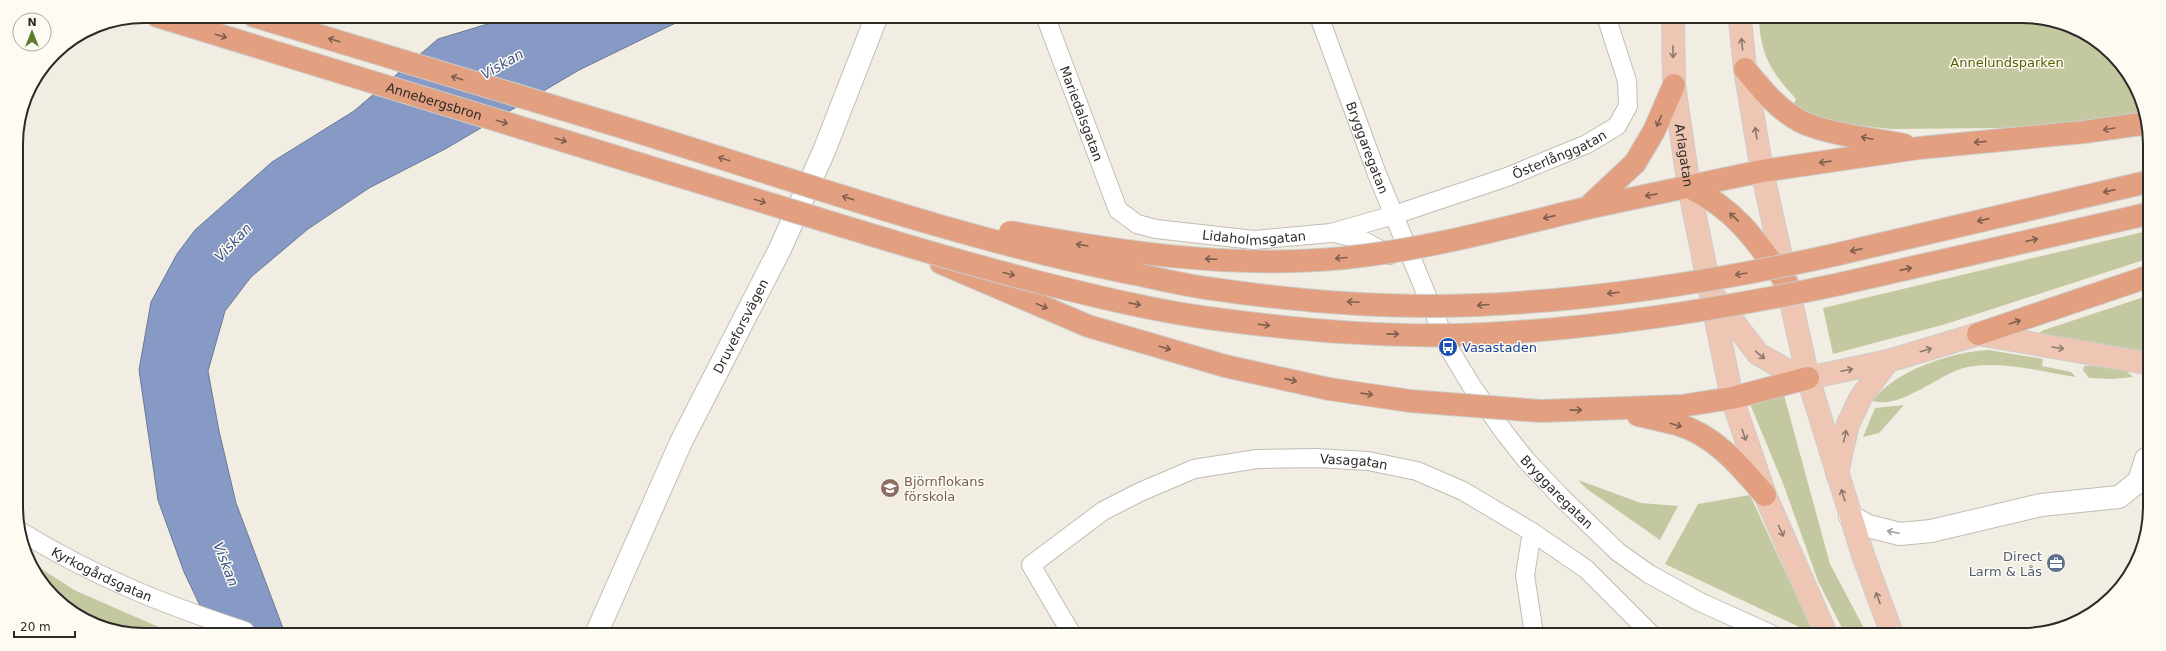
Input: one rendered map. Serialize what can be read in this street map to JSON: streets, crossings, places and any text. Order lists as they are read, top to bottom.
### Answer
{
  "streets": {
    "highway": ["Annebergsbron"],
    "main road": ["Arlagatan"],
    "street": [
      "Mariedalsgatan",
      "Bryggaregatan",
      "Österlånggatan",
      "Lidaholmsgatan",
      "Druveforsvägen",
      "Vasagatan",
      "Kyrkogårdsgatan"
    ]
  },
  "crossings": [
    ["Mariedalsgatan", "Lidaholmsgatan"],
    ["Bryggaregatan", "Österlånggatan"],
    ["Bryggaregatan", "Lidaholmsgatan"],
    ["Österlånggatan", "Lidaholmsgatan"]
  ],
  "water": ["Viskan"],
  "parks": ["Annelundsparken"],
  "places": {
    "bus stop": ["Vasastaden"],
    "school or university": ["Björnflokans förskola"],
    "office": ["Direct Larm & Lås"]
  },
  "scale_bar": "20 m",
  "north": "top"
}
